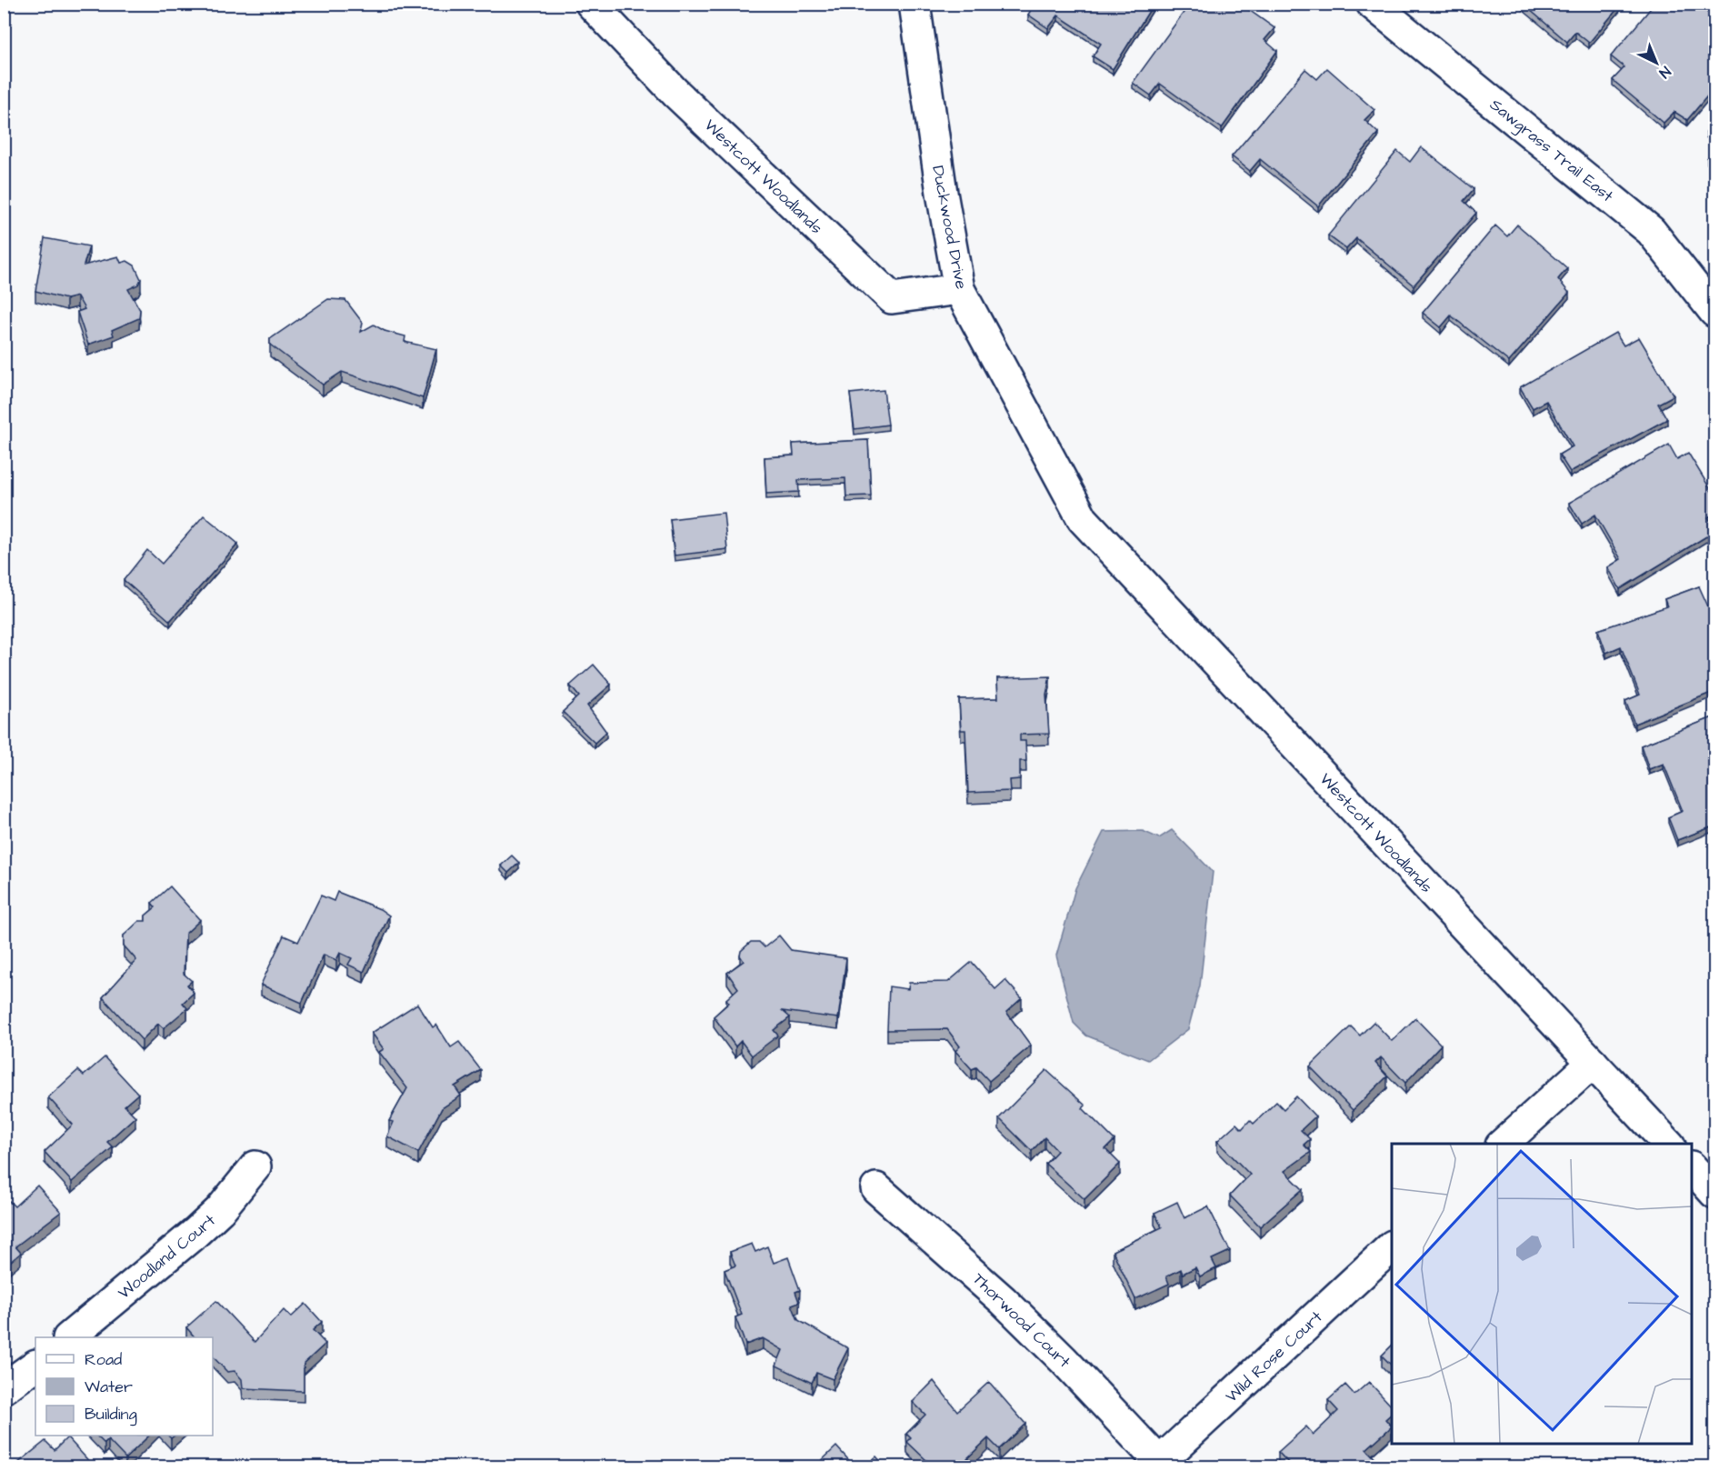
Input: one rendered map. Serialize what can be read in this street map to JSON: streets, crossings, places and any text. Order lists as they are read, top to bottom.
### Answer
{
  "streets": {
    "street": [
      "Sawgrass Trail East",
      "Westcott Woodlands",
      "Duckwood Drive",
      "Woodland Court",
      "Thorwood Court",
      "Wild Rose Court"
    ]
  },
  "crossings": [
    ["Westcott Woodlands", "Duckwood Drive"],
    ["Thorwood Court", "Wild Rose Court"]
  ],
  "legend": ["Road", "Water", "Building"],
  "north": "bottom right"
}
